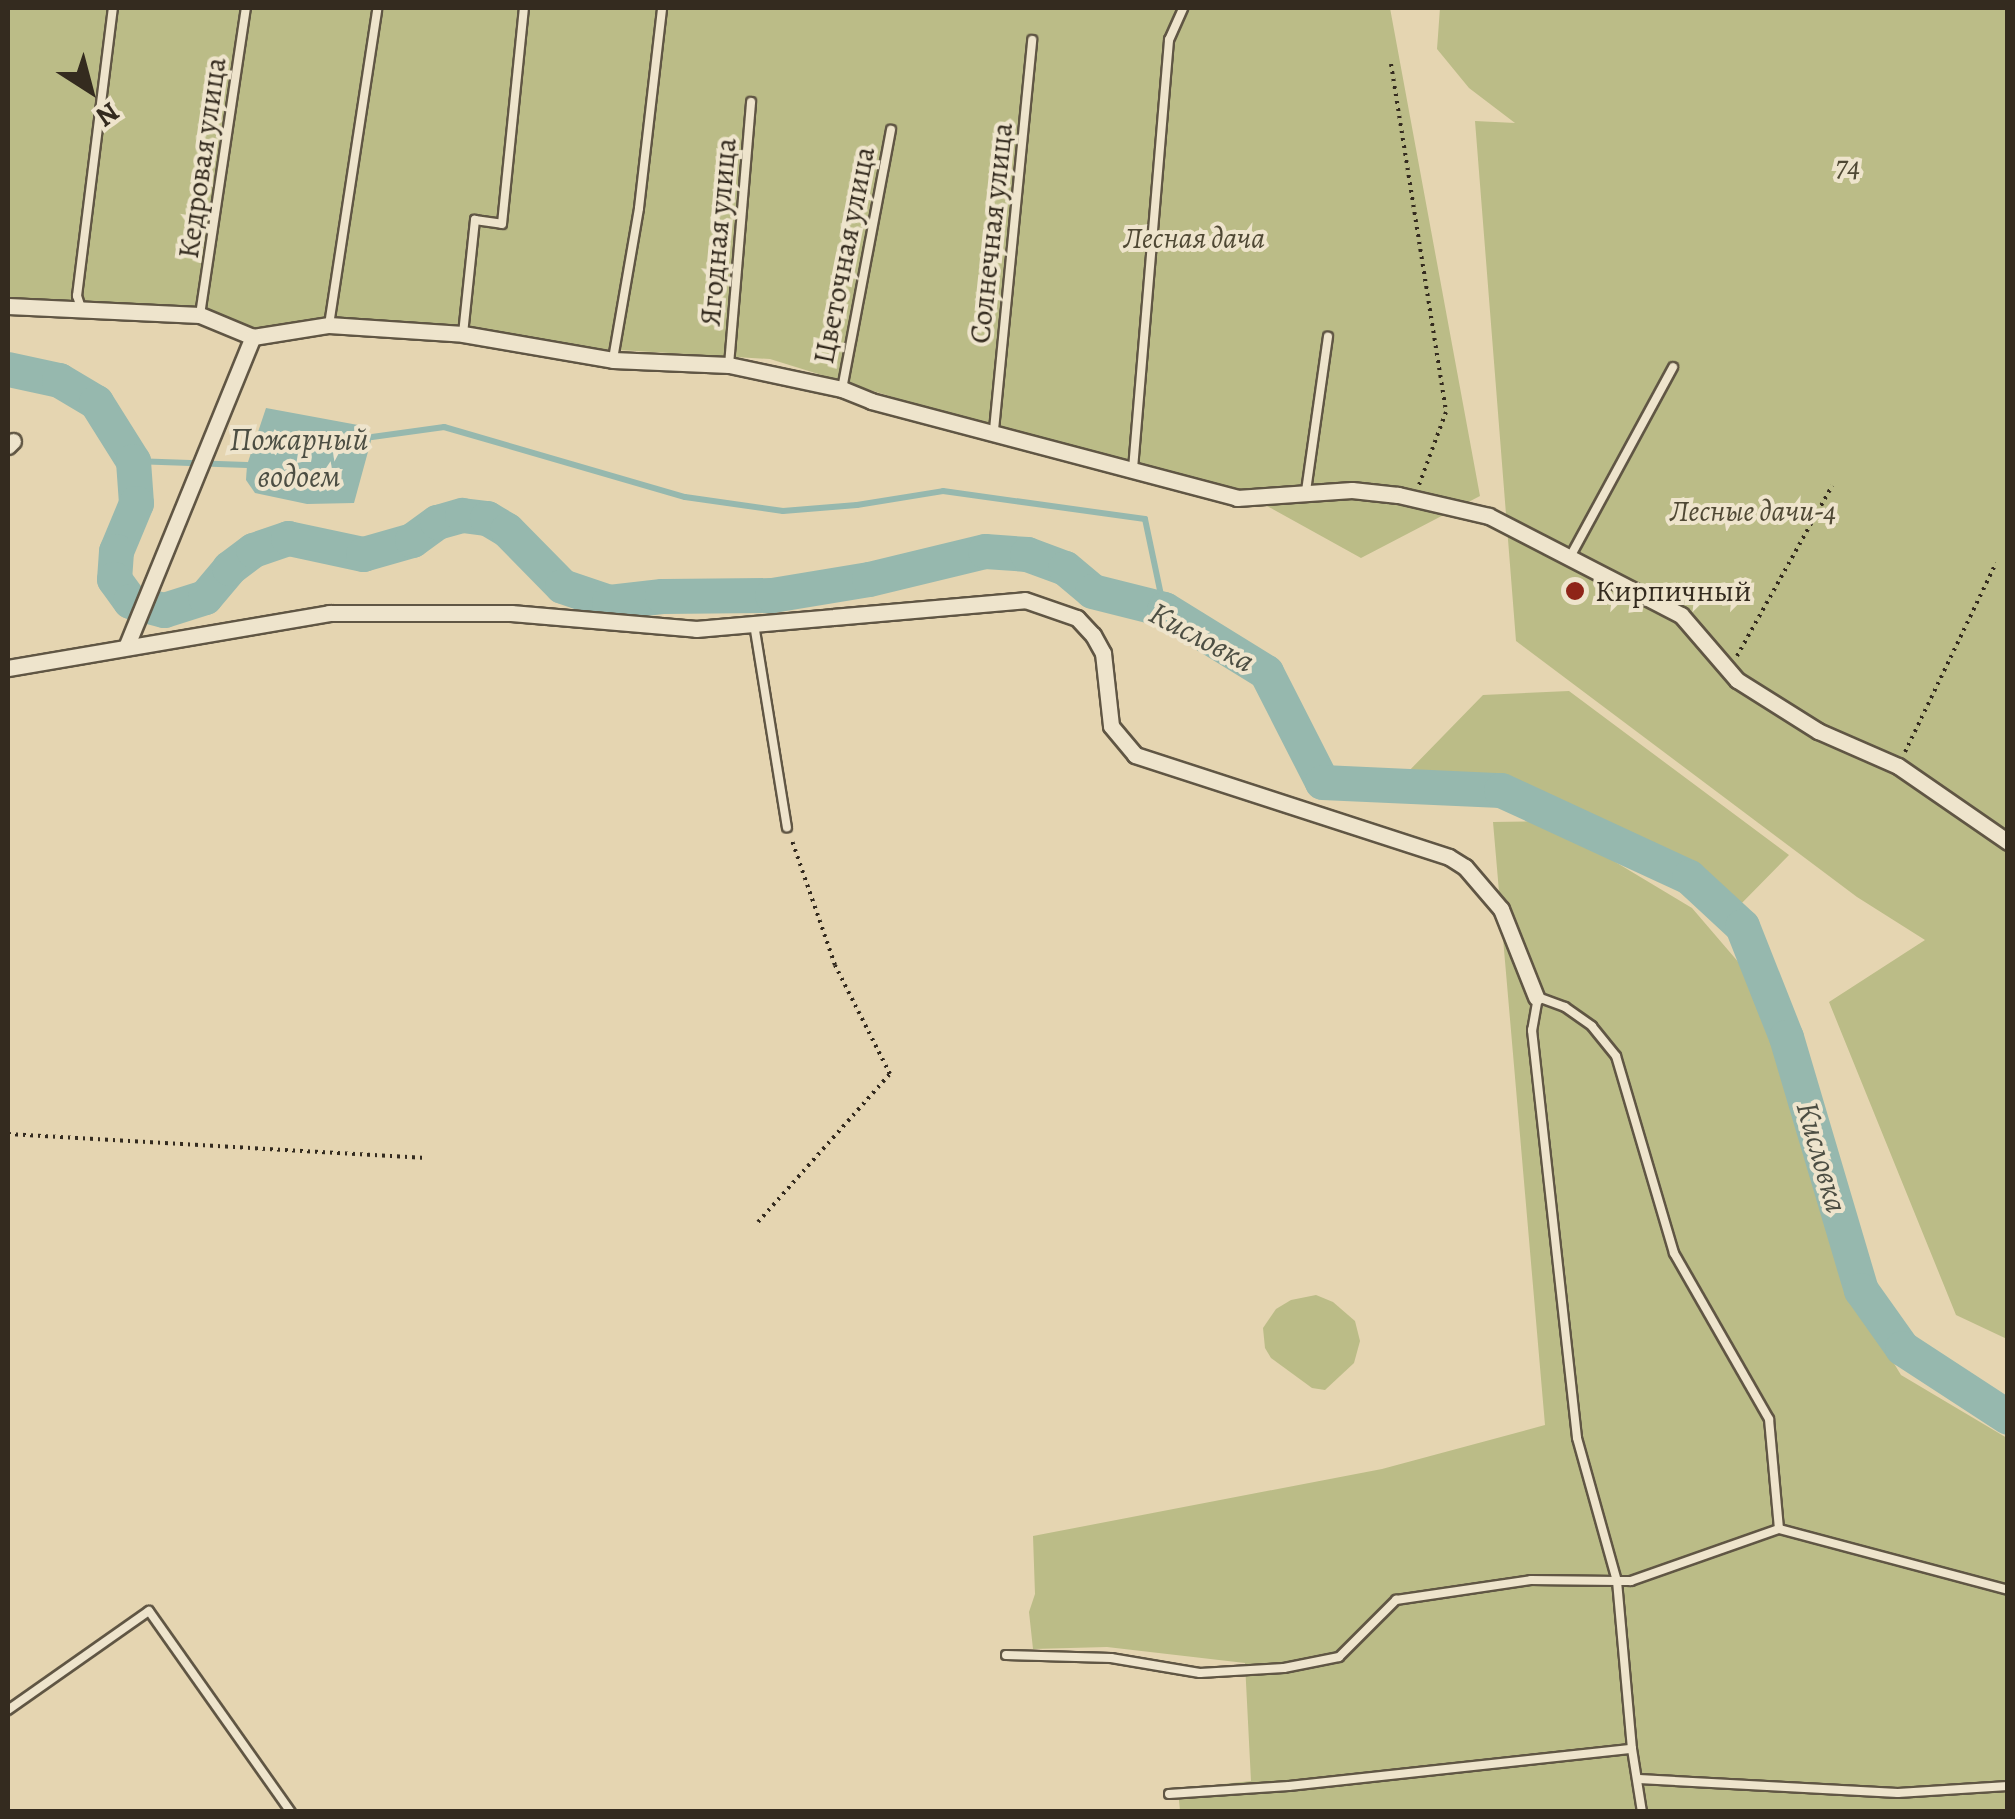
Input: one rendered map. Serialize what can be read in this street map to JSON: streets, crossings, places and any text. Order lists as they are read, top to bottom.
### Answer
{
  "streets": {
    "lane": [
      "Кедровая улица",
      "Ягодная улица",
      "Солнечная улица",
      "Цветочная улица"
    ]
  },
  "water": ["Пожарный водоем", "Кисловка"],
  "parks": ["74", "Лесная дача", "Лесные дачи-4"],
  "places": ["Кирпичный"],
  "north": "bottom right"
}
